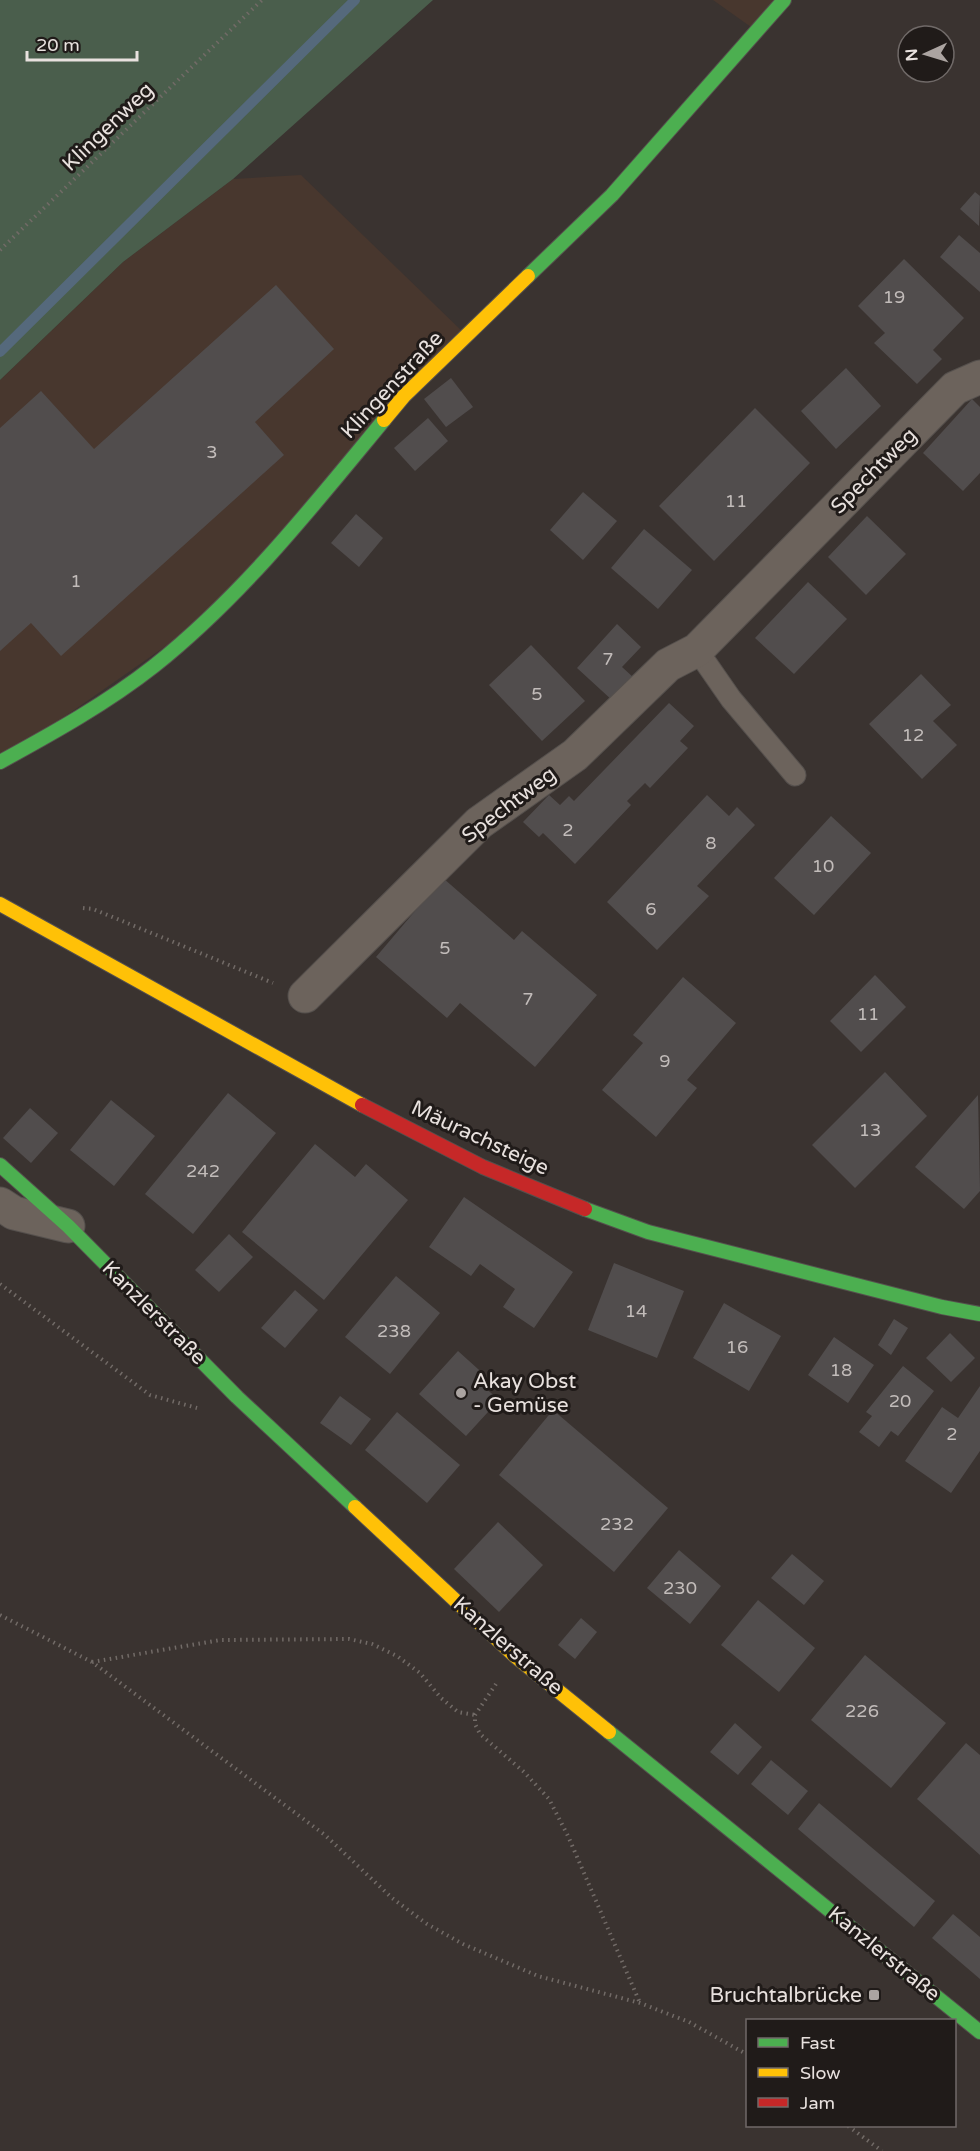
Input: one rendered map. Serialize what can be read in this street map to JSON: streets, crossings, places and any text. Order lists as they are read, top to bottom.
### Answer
{
  "streets": {
    "street": [
      "Klingenstraße",
      "Spechtweg",
      "Mäurachsteige",
      "Kanzlerstraße"
    ],
    "path": ["Klingenweg"]
  },
  "places": {
    "other": ["Akay Obst - Gemüse"],
    "transit": ["Bruchtalbrücke"]
  },
  "house_numbers": [
    "19",
    "3",
    "11",
    "1",
    "7",
    "5",
    "12",
    "2",
    "8",
    "10",
    "6",
    "5",
    "7",
    "11",
    "9",
    "13",
    "242",
    "14",
    "238",
    "16",
    "18",
    "20",
    "2",
    "232",
    "230",
    "226"
  ],
  "legend": ["Fast", "Slow", "Jam"],
  "scale_bar": "20 m",
  "north": "left"
}
